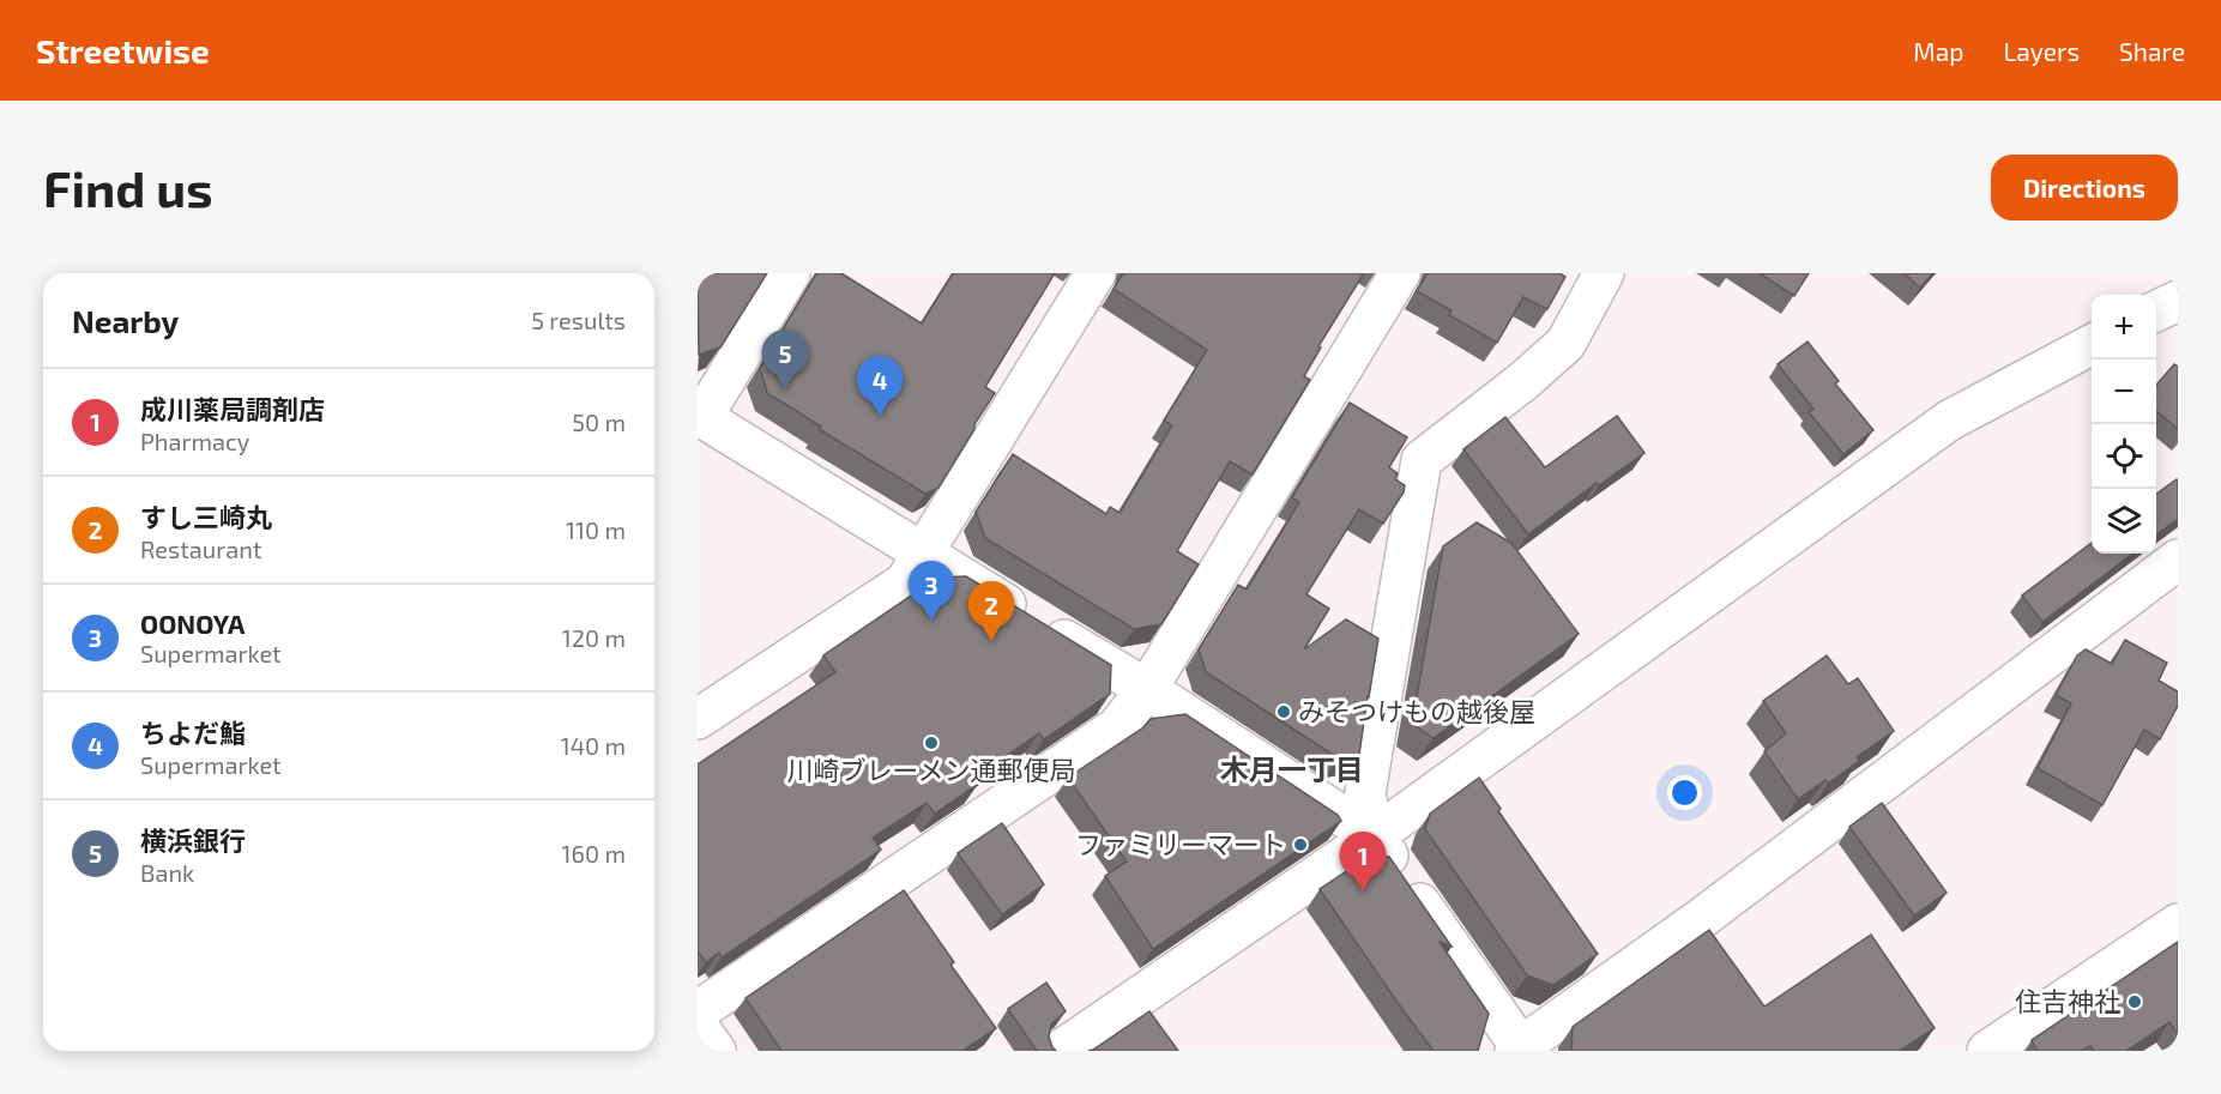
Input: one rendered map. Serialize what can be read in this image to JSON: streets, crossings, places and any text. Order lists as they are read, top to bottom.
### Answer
{
  "districts": ["木月一丁目"],
  "places": [
    "みそつけもの越後屋",
    "川崎ブレーメン通郵便局",
    "ファミリーマート",
    "住吉神社"
  ],
  "page": {
    "header": "Streetwise",
    "nav": ["Map", "Layers", "Share"],
    "buttons": "Directions",
    "title": "Find us",
    "heading": ["Nearby", "5 results"],
    "map_buttons": ["+", "−"],
    "pins": [
      "5",
      "4",
      "3",
      "2",
      "1"
    ],
    "list": [
      {
        "mark": "1",
        "name": "成川薬局調剤店",
        "note": "Pharmacy",
        "value": "50 m"
      },
      {
        "mark": "2",
        "name": "すし三崎丸",
        "note": "Restaurant",
        "value": "110 m"
      },
      {
        "mark": "3",
        "name": "OONOYA",
        "note": "Supermarket",
        "value": "120 m"
      },
      {
        "mark": "4",
        "name": "ちよだ鮨",
        "note": "Supermarket",
        "value": "140 m"
      },
      {
        "mark": "5",
        "name": "横浜銀行",
        "note": "Bank",
        "value": "160 m"
      }
    ]
  }
}
